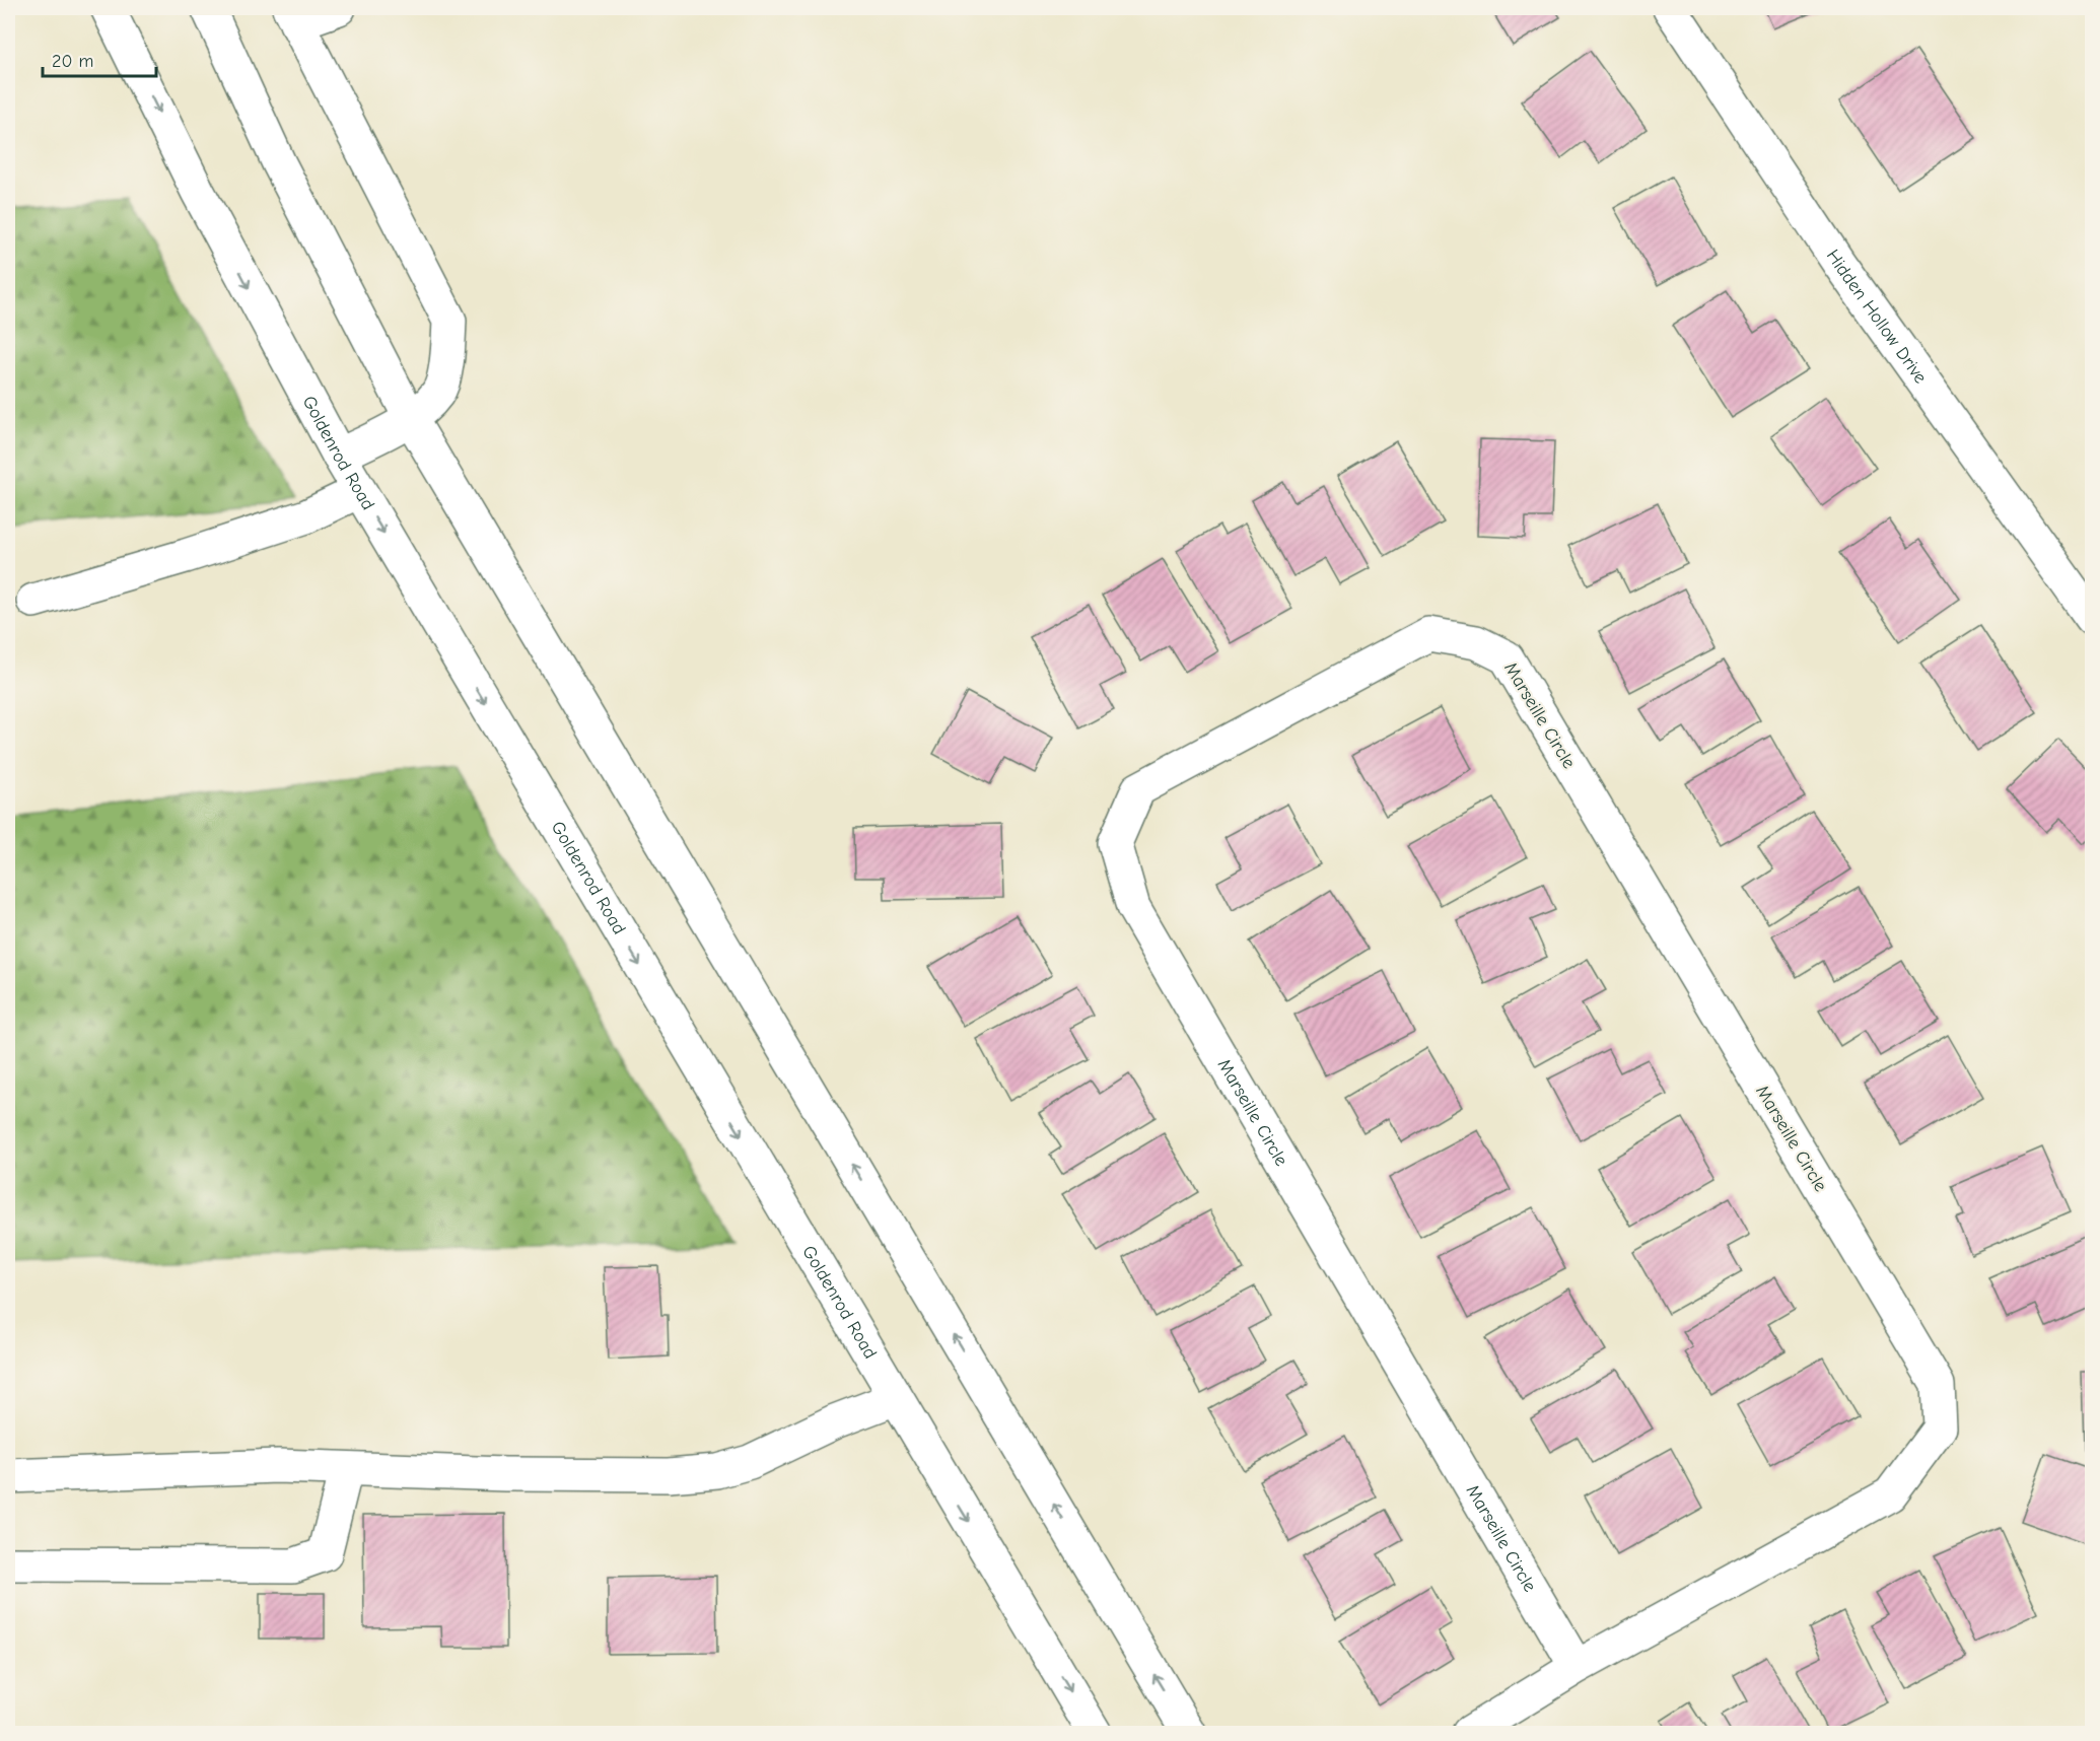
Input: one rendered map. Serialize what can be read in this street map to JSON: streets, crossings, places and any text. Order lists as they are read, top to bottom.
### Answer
{
  "streets": {
    "main road": ["Hidden Hollow Drive", "Goldenrod Road", "Marseille Circle"]
  },
  "scale_bar": "20 m"
}
